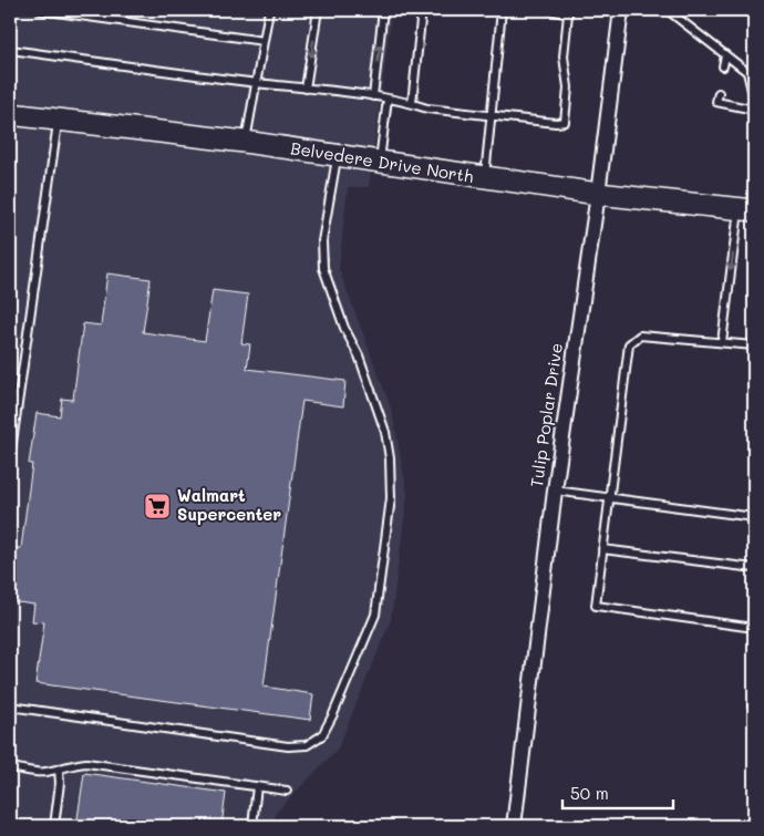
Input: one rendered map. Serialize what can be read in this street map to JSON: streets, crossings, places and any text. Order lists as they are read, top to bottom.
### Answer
{
  "streets": {
    "street": ["Belvedere Drive North", "Tulip Poplar Drive"]
  },
  "crossings": [
    ["Belvedere Drive North", "Tulip Poplar Drive"]
  ],
  "places": {
    "supermarket": ["Walmart Supercenter"]
  },
  "scale_bar": "50 m"
}
